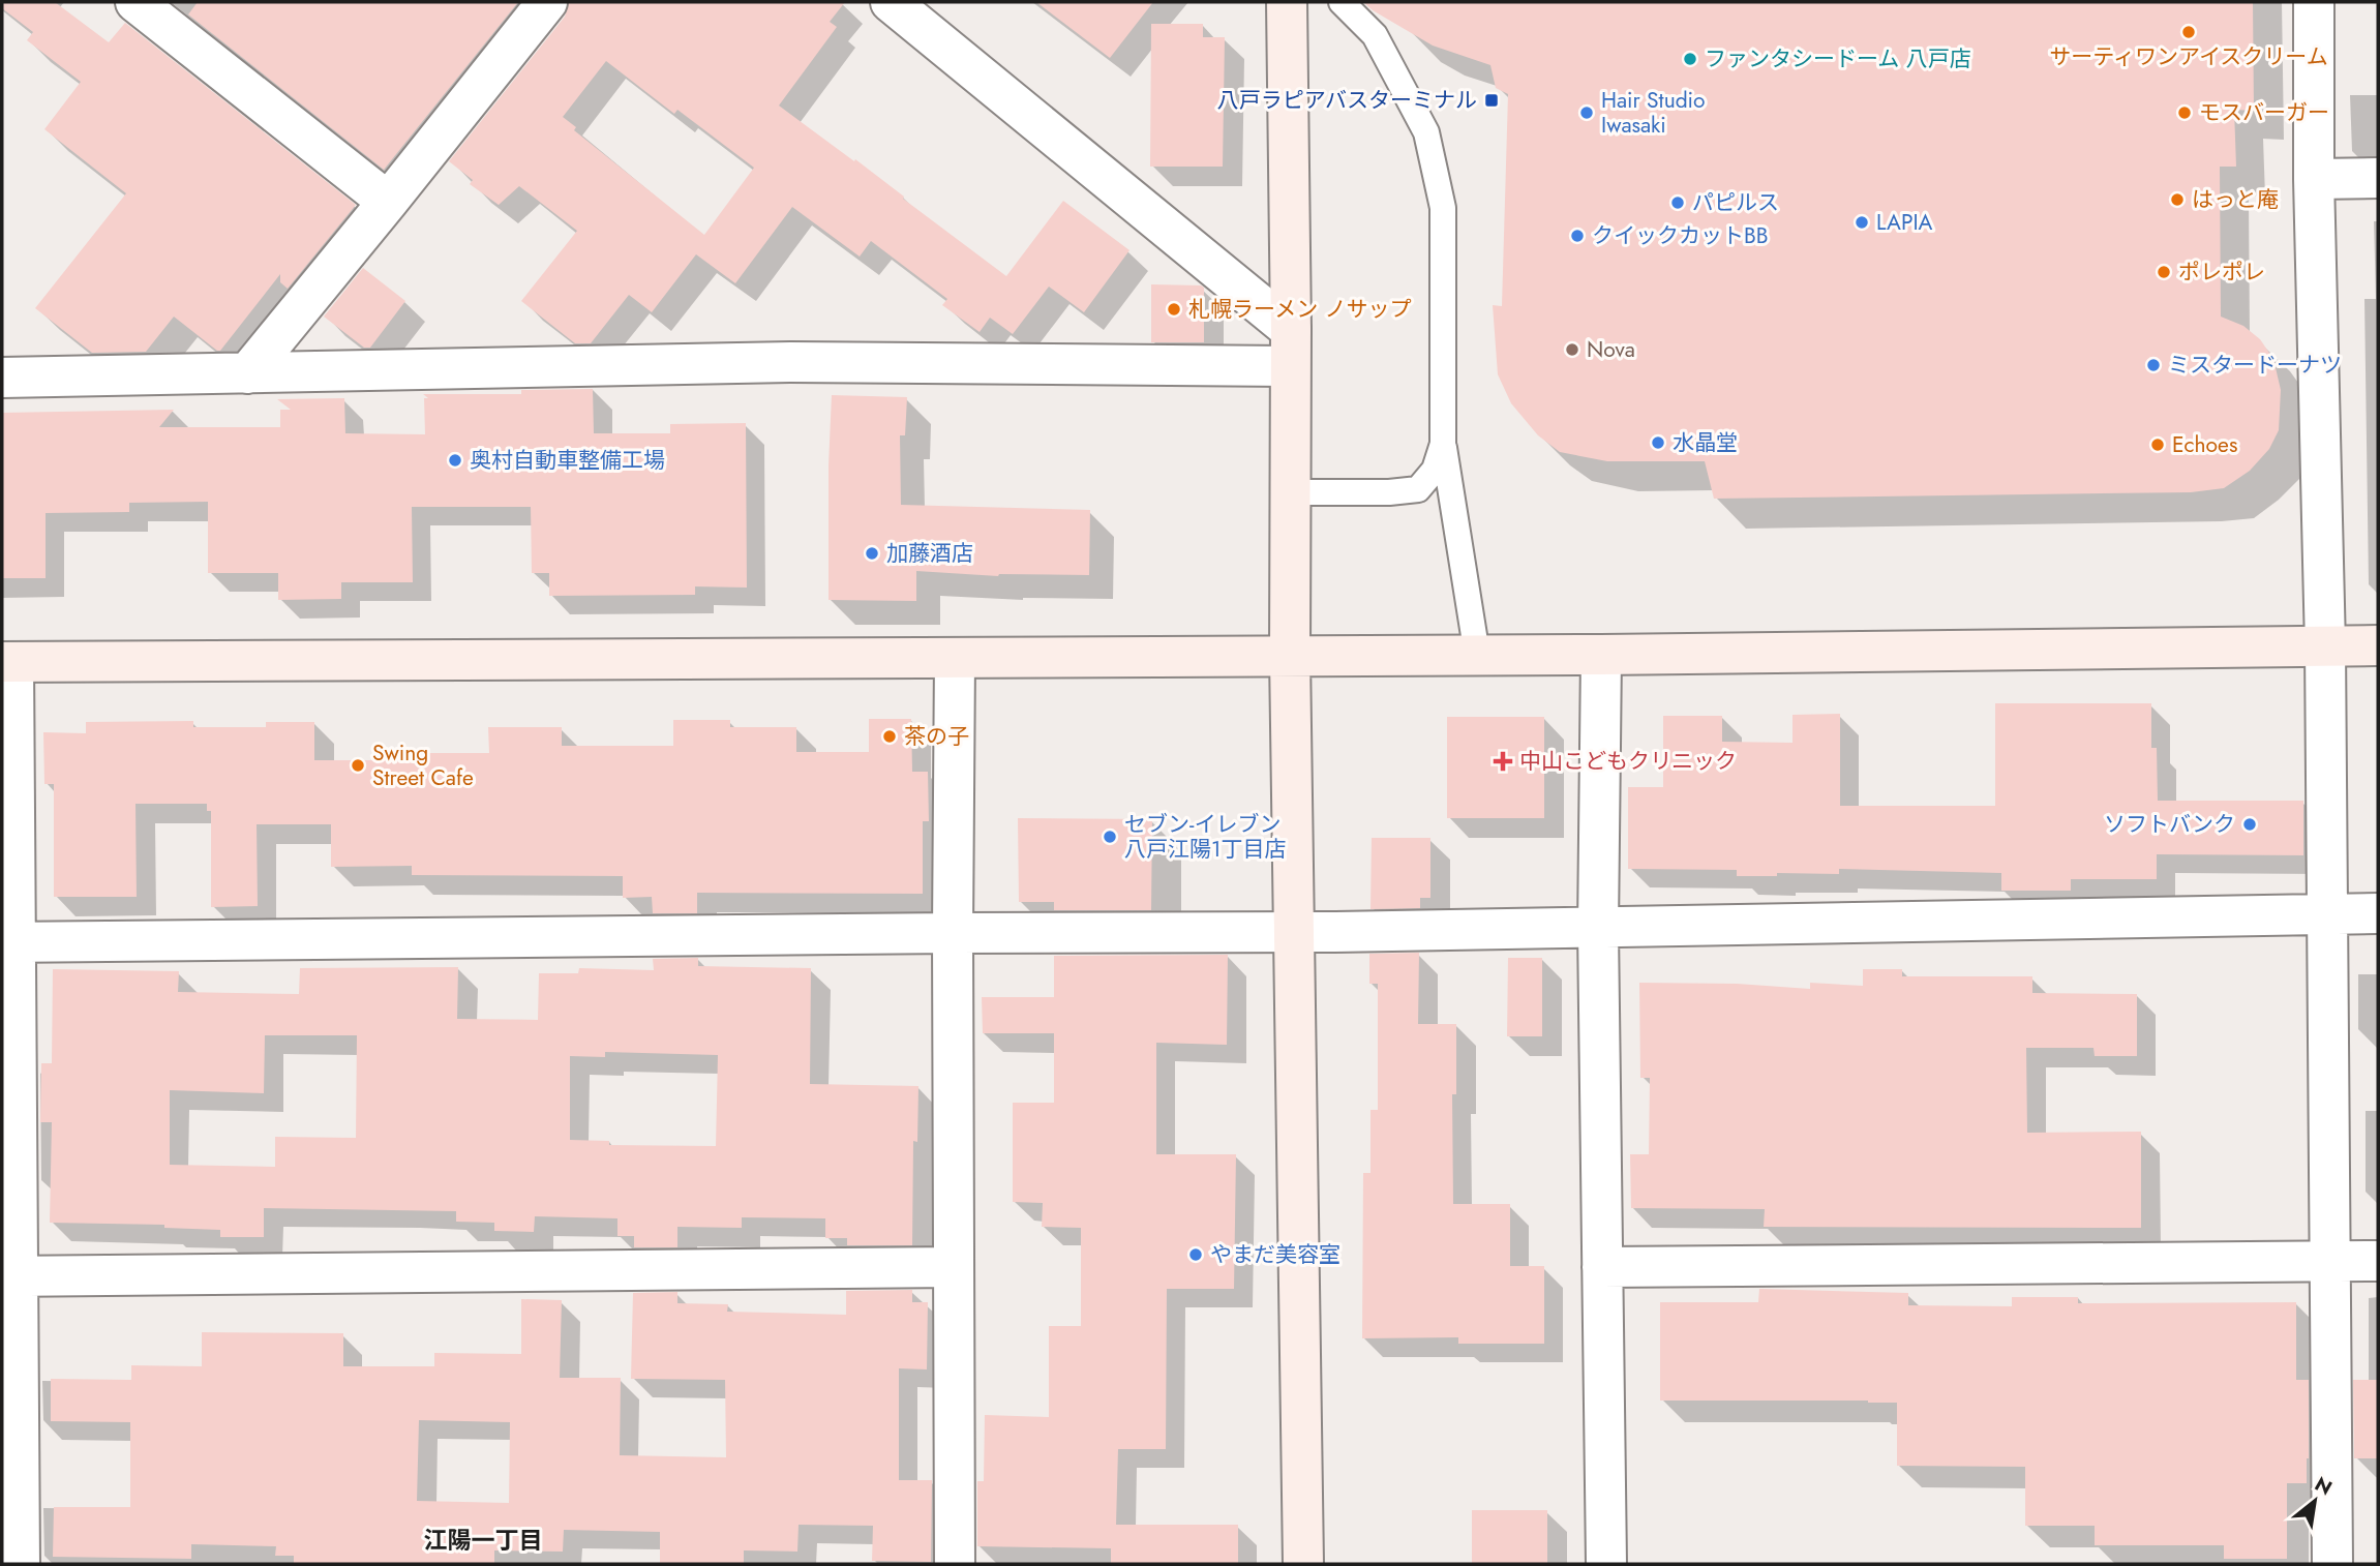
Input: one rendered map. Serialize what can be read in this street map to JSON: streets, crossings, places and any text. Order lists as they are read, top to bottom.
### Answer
{
  "districts": ["江陽一丁目"],
  "places": {
    "other": [
      "サーティワンアイスクリーム",
      "ファンタシードーム 八戸店",
      "Hair Studio Iwasaki",
      "モスバーガー",
      "はっと庵",
      "パピルス",
      "LAPIA",
      "クイックカットBB",
      "ポレポレ",
      "札幌ラーメン ノサップ",
      "Nova",
      "ミスタードーナツ",
      "水晶堂",
      "Echoes",
      "奥村自動車整備工場",
      "加藤酒店",
      "茶の子",
      "Swing Street Cafe",
      "ソフトバンク",
      "セブン-イレブン 八戸江陽1丁目店",
      "やまだ美容室"
    ],
    "transit": ["八戸ラピアバスターミナル"],
    "health": ["中山こどもクリニック"]
  },
  "north": "top right"
}
